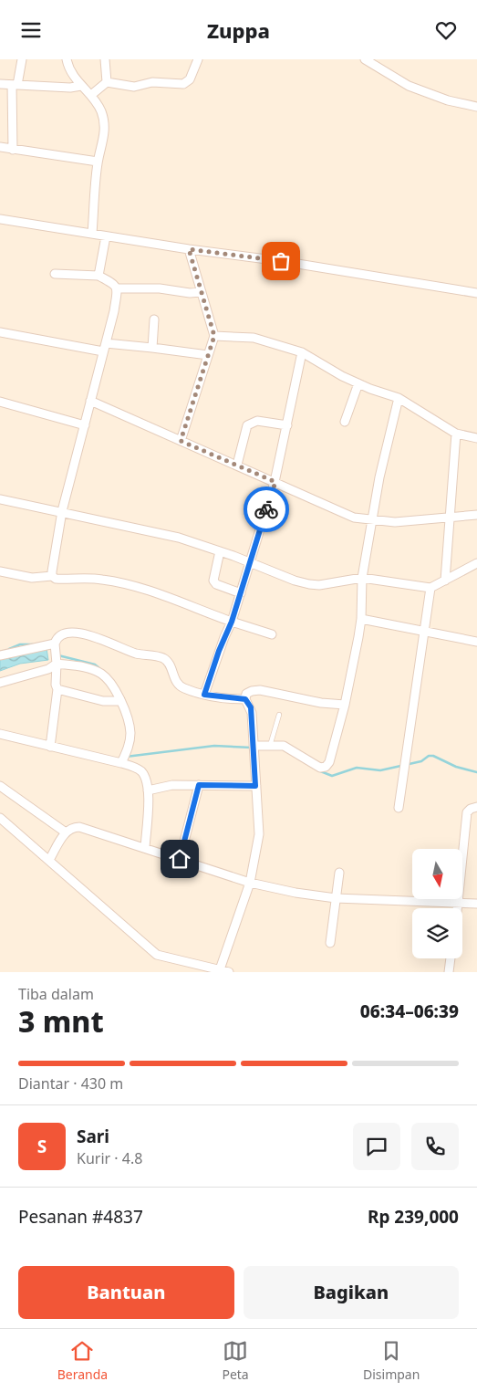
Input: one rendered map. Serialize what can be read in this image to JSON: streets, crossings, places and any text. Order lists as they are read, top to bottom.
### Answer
{
  "north": "bottom",
  "page": {
    "header": "Zuppa",
    "heading": ["3 mnt", "Tiba dalam", "06:34–06:39"],
    "panel": [
      "Sari",
      "Kurir · 4.8",
      "Pesanan #4837",
      "Rp 239,000"
    ],
    "bar": "Diantar · 430 m",
    "round": "S",
    "buttons": ["Bantuan", "Bagikan"],
    "tabs": ["Beranda", "Peta", "Disimpan"]
  }
}
